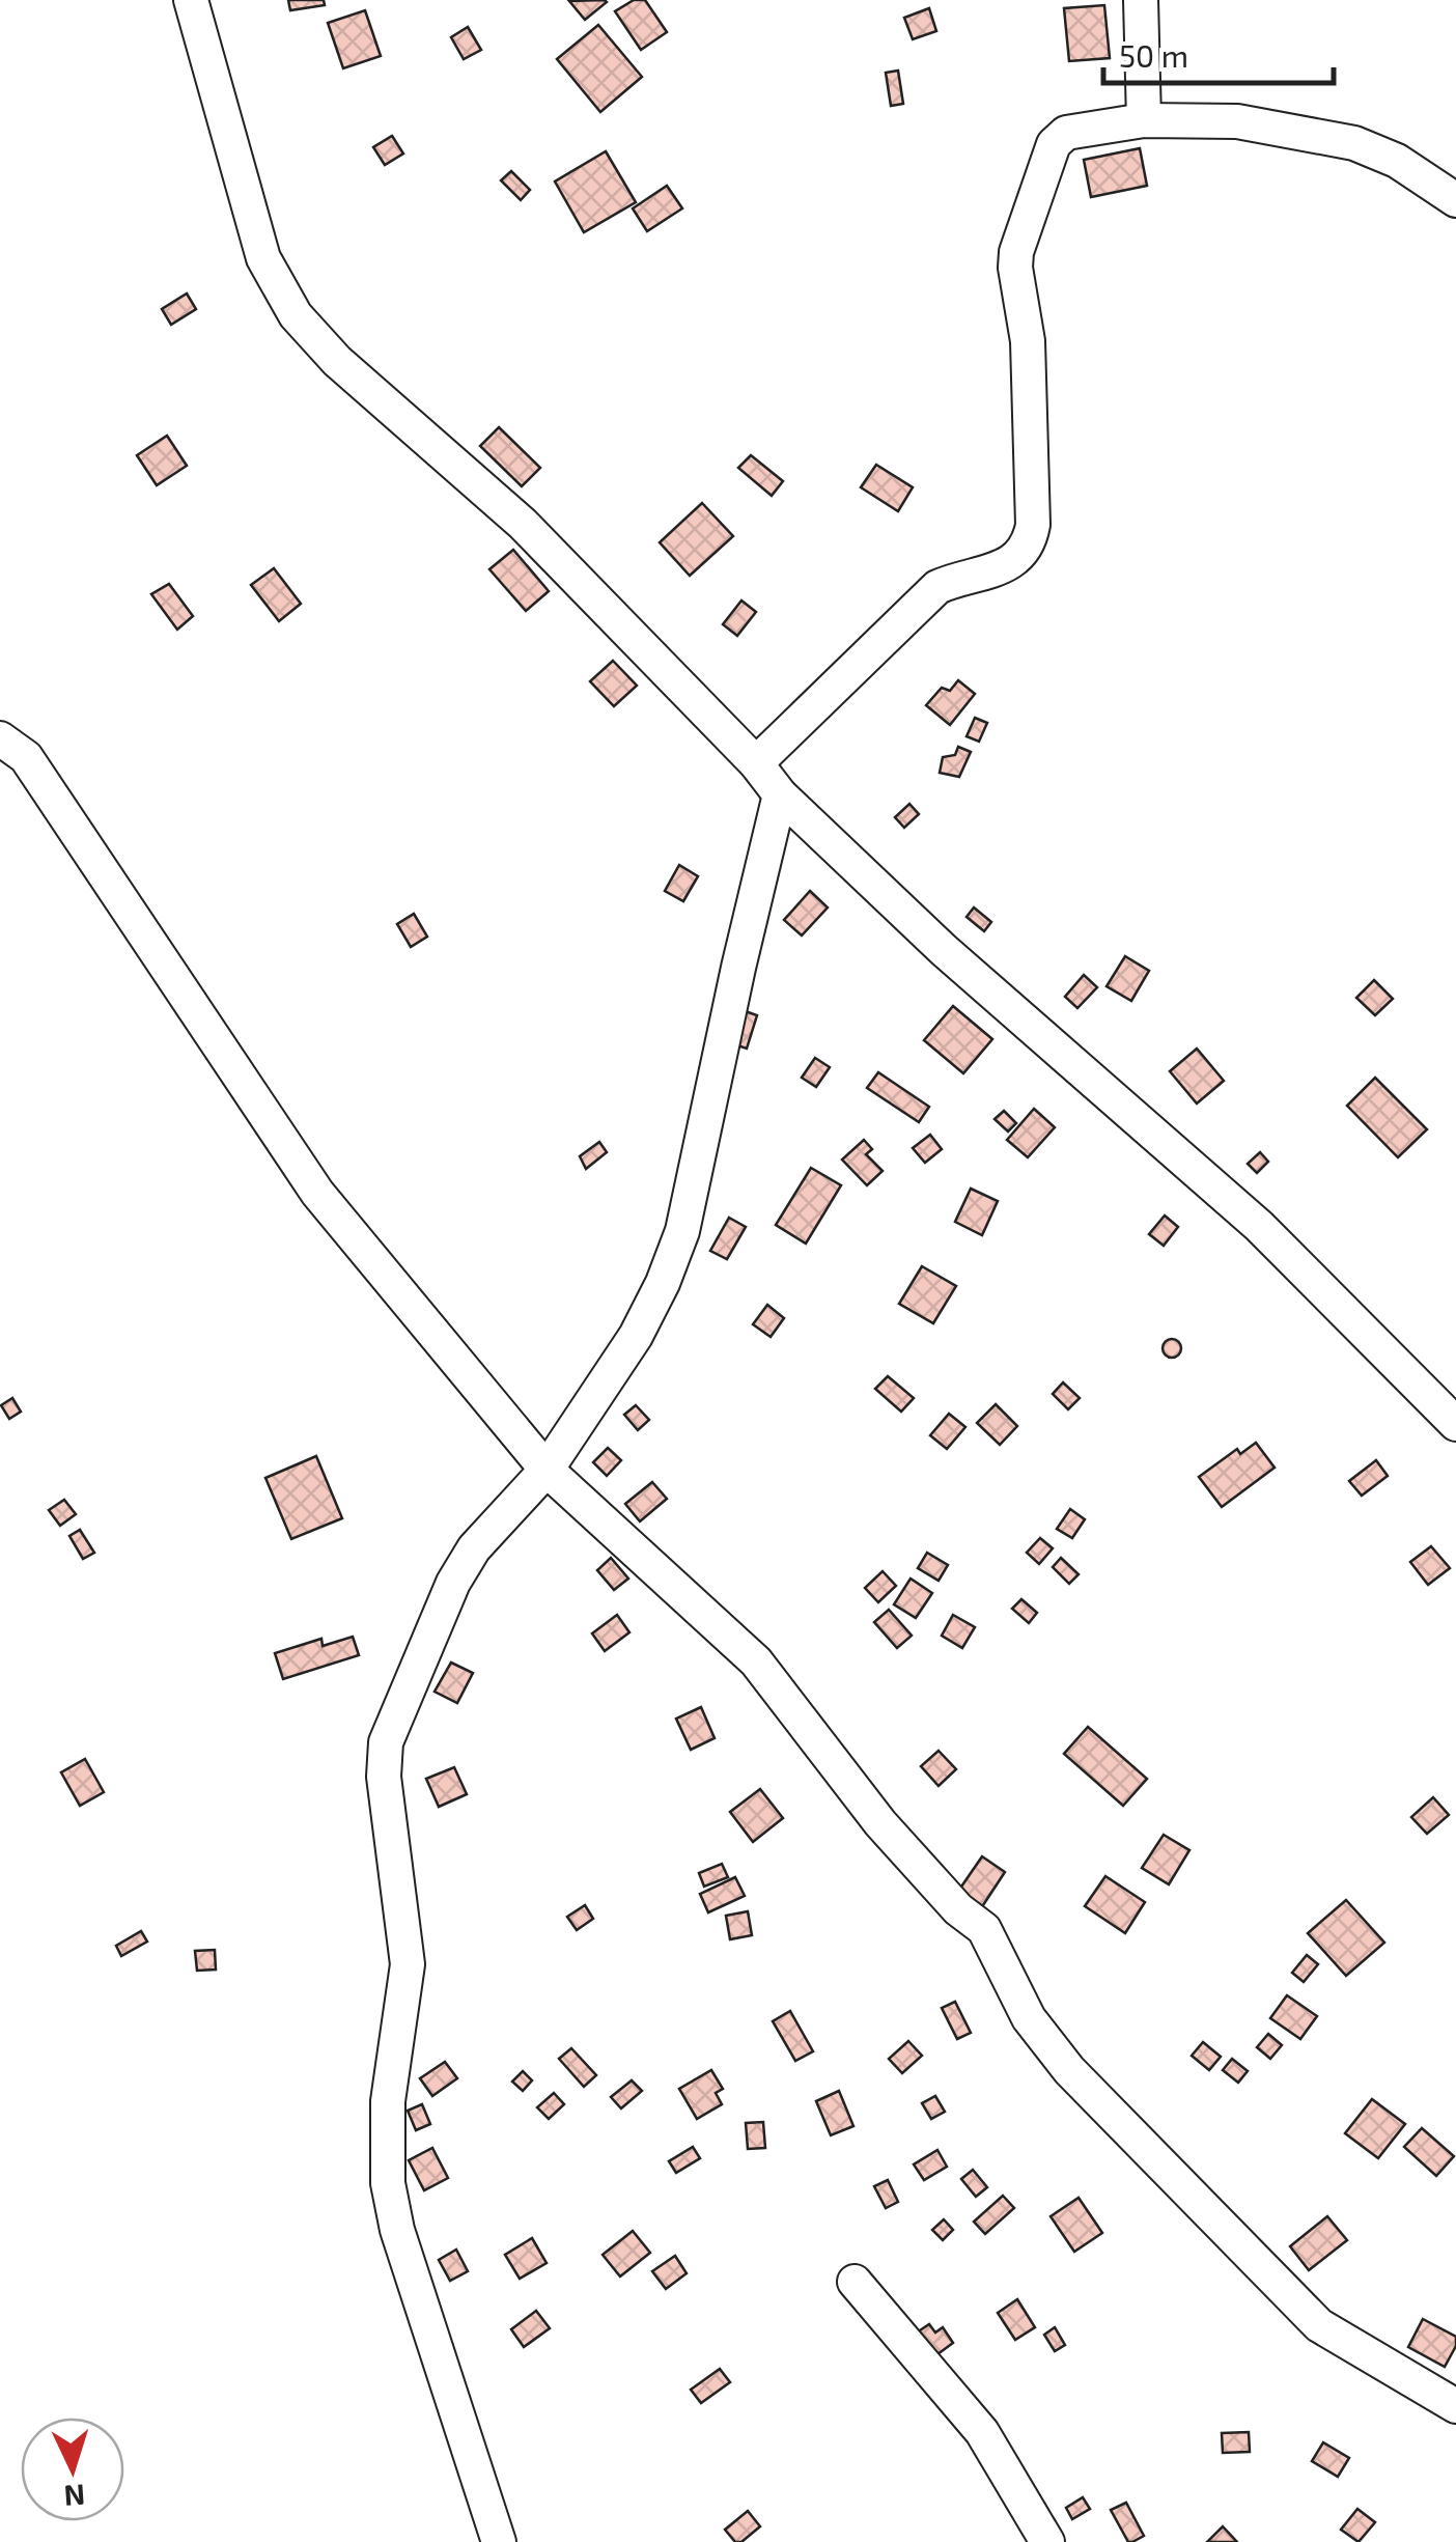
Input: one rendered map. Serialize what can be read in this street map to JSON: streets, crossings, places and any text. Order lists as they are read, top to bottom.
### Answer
{
  "scale_bar": "50 m",
  "north": "bottom"
}
